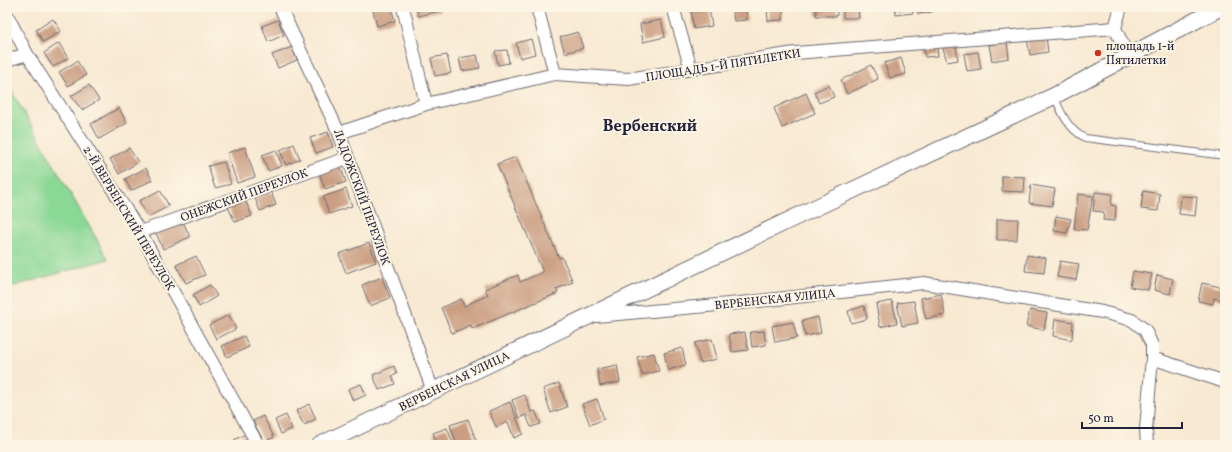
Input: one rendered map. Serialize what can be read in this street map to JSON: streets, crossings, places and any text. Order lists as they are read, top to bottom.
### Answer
{
  "streets": {
    "main road": ["ВЕРБЕНСКАЯ УЛИЦА"],
    "street": [
      "ПЛОЩАДЬ 1-Й ПЯТИЛЕТКИ",
      "ОНЕЖСКИЙ ПЕРЕУЛОК",
      "ЛАДОЖСКИЙ ПЕРЕУЛОК",
      "2-Й ВЕРБЕНСКИЙ ПЕРЕУЛОК"
    ]
  },
  "crossings": [
    ["ПЛОЩАДЬ 1-Й ПЯТИЛЕТКИ", "ЛАДОЖСКИЙ ПЕРЕУЛОК"],
    ["ОНЕЖСКИЙ ПЕРЕУЛОК", "ЛАДОЖСКИЙ ПЕРЕУЛОК"],
    ["ОНЕЖСКИЙ ПЕРЕУЛОК", "2-Й ВЕРБЕНСКИЙ ПЕРЕУЛОК"],
    ["ЛАДОЖСКИЙ ПЕРЕУЛОК", "ВЕРБЕНСКАЯ УЛИЦА"]
  ],
  "districts": ["Вербенский"],
  "places": ["площадь 1-й Пятилетки"],
  "scale_bar": "50 m"
}
